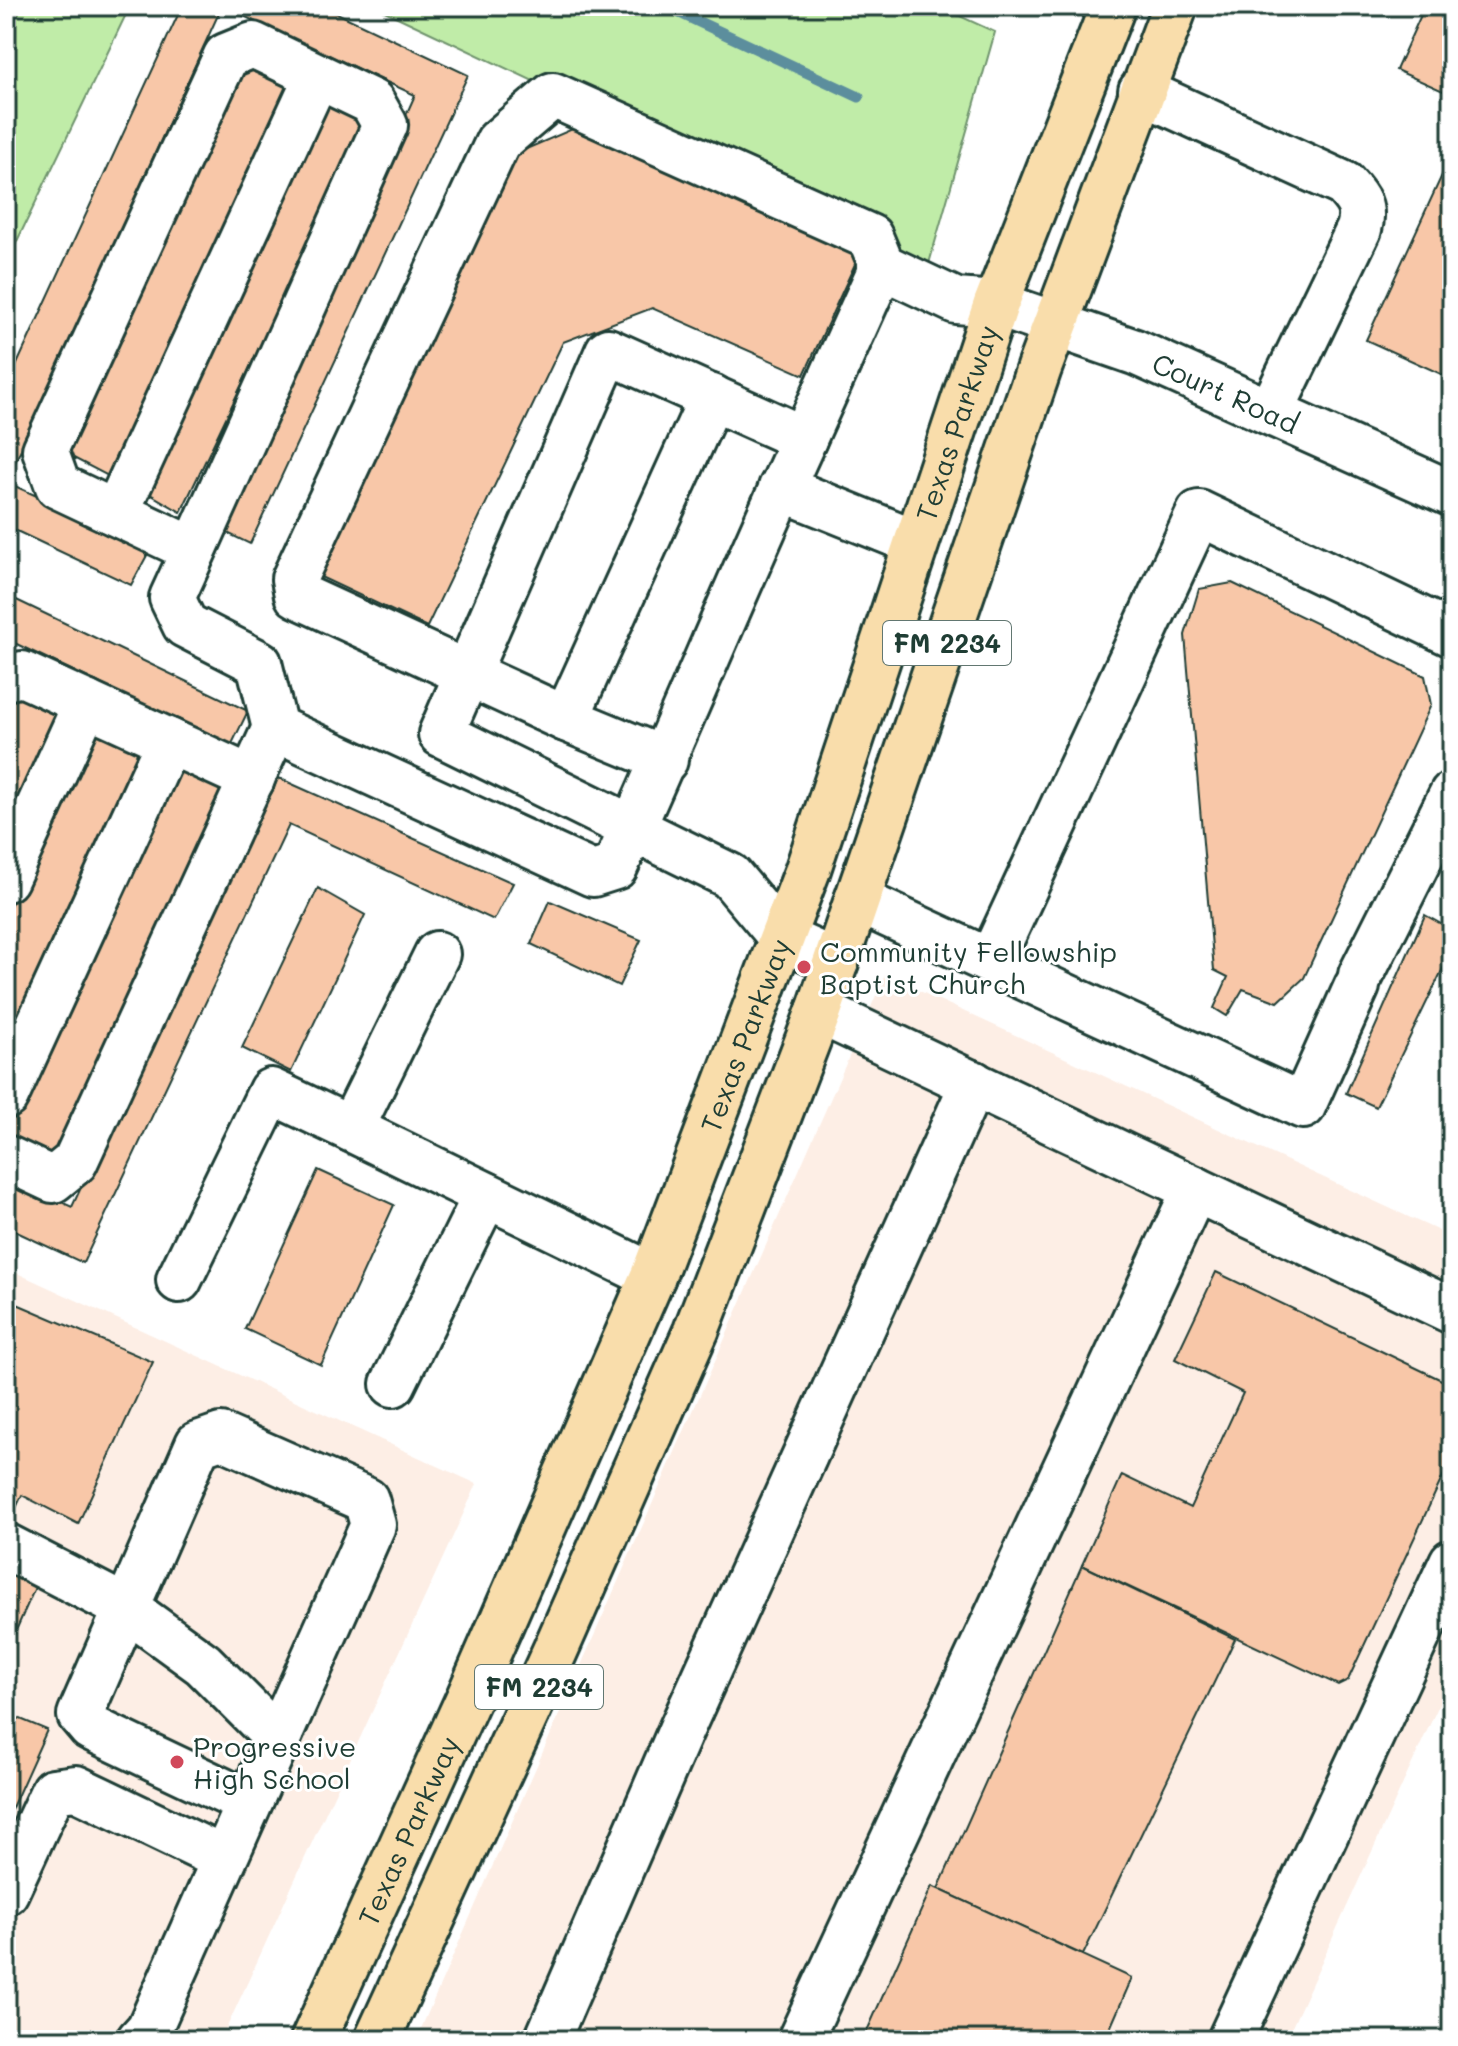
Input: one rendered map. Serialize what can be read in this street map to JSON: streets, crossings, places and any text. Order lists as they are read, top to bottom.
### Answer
{
  "streets": {
    "main road": ["Texas Parkway", "FM 2234"],
    "street": ["Court Road"]
  },
  "crossings": [
    ["Court Road", "Texas Parkway"]
  ],
  "places": ["Community Fellowship Baptist Church", "Progressive High School"]
}
